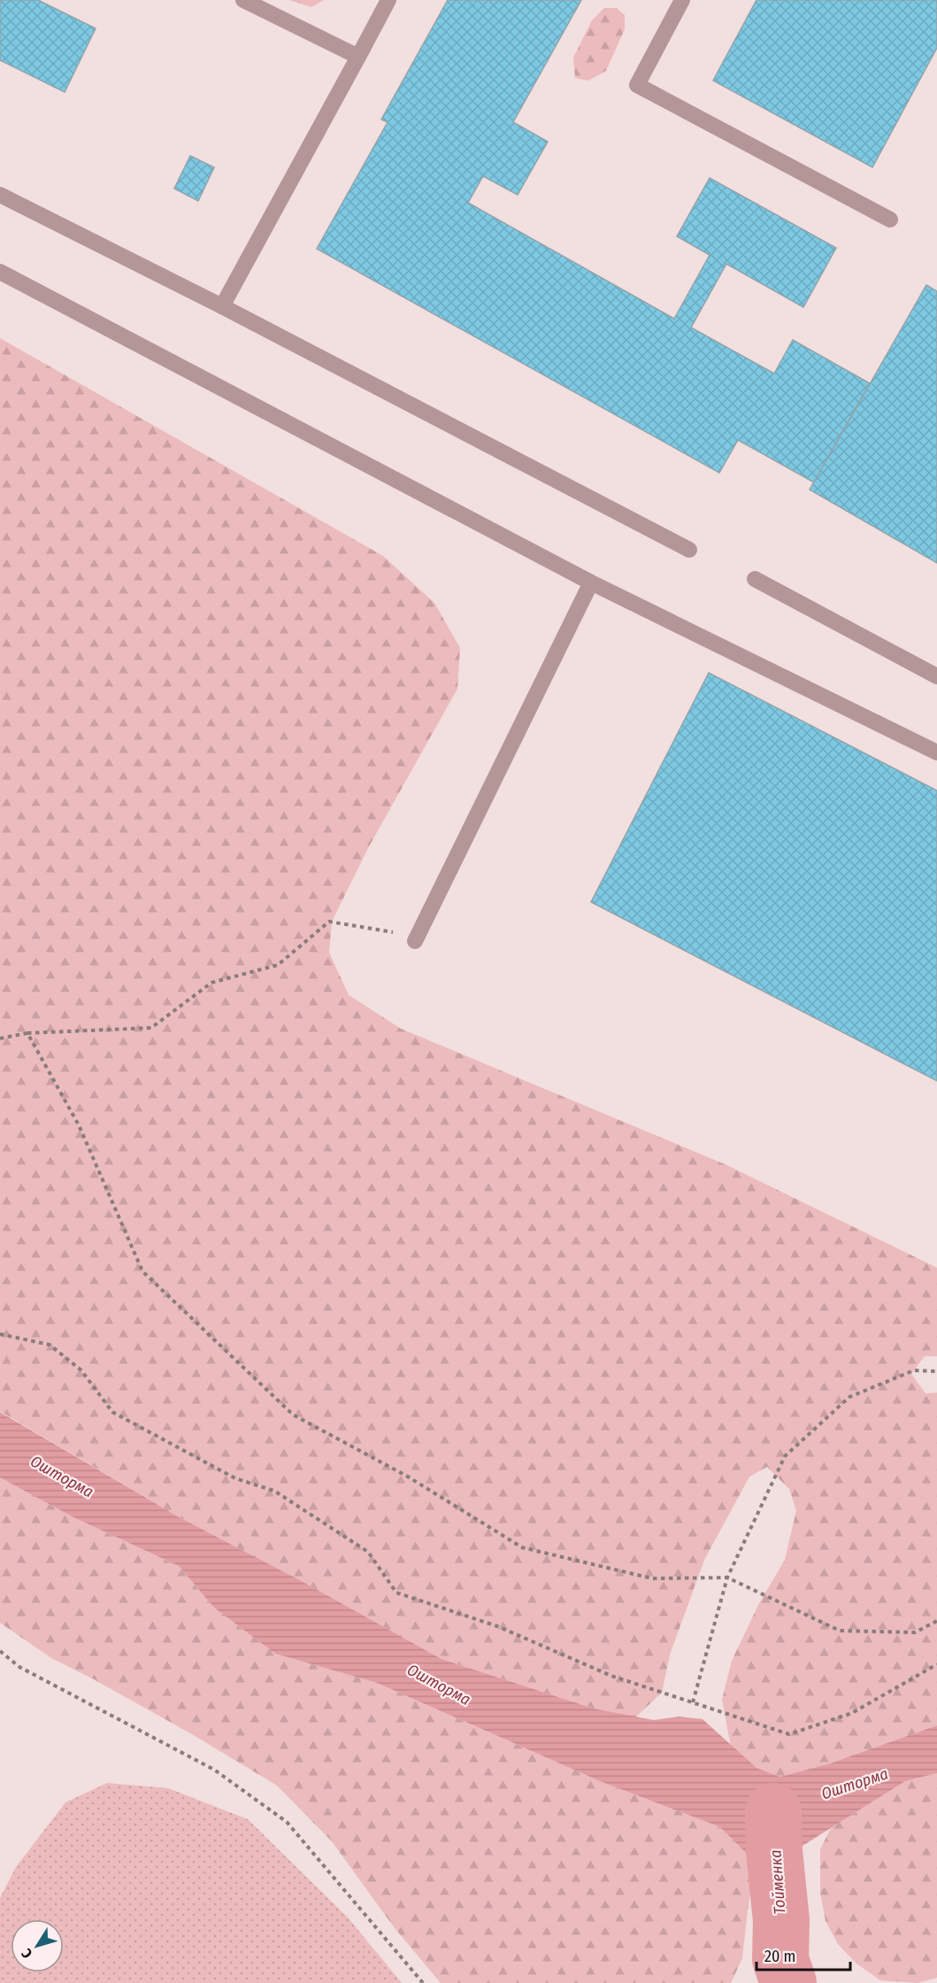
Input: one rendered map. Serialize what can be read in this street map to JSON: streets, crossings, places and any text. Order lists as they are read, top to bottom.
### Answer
{
  "water": ["Ошторма", "Тойменка"],
  "scale_bar": "20 m",
  "north": "bottom left"
}
